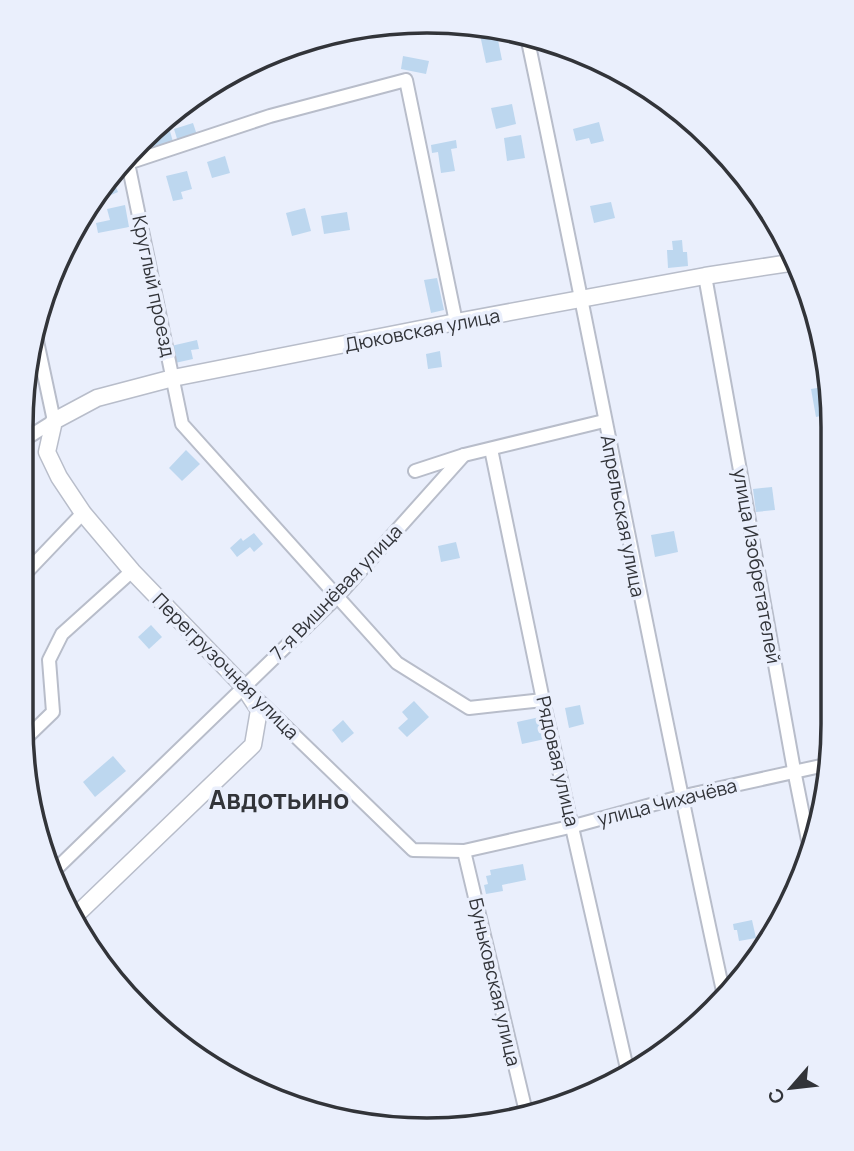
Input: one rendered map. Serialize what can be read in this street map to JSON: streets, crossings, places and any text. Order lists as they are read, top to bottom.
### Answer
{
  "streets": {
    "street": [
      "Круглый проезд",
      "Дюковская улица",
      "Апрельская улица",
      "улица Изобретателей",
      "7-я Вишнёвая улица",
      "Перегрузочная улица",
      "Рядовая улица",
      "улица Чихачёва",
      "Буньковская улица"
    ]
  },
  "crossings": [
    ["Круглый проезд", "Дюковская улица"],
    ["Круглый проезд", "7-я Вишнёвая улица"],
    ["Круглый проезд", "Рядовая улица"],
    ["Дюковская улица", "Апрельская улица"],
    ["Дюковская улица", "улица Изобретателей"],
    ["Дюковская улица", "Перегрузочная улица"],
    ["Апрельская улица", "улица Чихачёва"],
    ["улица Изобретателей", "улица Чихачёва"],
    ["7-я Вишнёвая улица", "Перегрузочная улица"],
    ["Перегрузочная улица", "улица Чихачёва"],
    ["Перегрузочная улица", "Буньковская улица"],
    ["Рядовая улица", "улица Чихачёва"],
    ["улица Чихачёва", "Буньковская улица"]
  ],
  "districts": ["Авдотьино"],
  "north": "bottom left"
}
